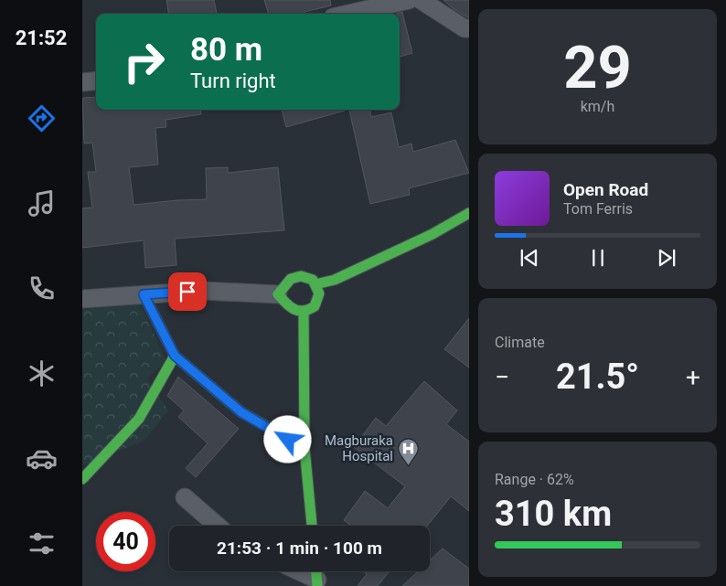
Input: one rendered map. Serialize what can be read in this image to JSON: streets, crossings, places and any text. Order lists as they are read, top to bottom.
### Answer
{
  "places": {
    "hospital": ["Magburaka Hospital"]
  },
  "page": {
    "tabs": "21:52",
    "tile": [
      ["29", "km/h"],
      "Climate",
      ["Range · 62%", "310 km"]
    ],
    "turn": ["80 m", "Turn right"],
    "song": ["Open Road", "Tom Ferris"],
    "heat": ["−", "21.5°", "+"],
    "limit": "40",
    "trip": "21:53 · 1 min · 100 m"
  }
}
